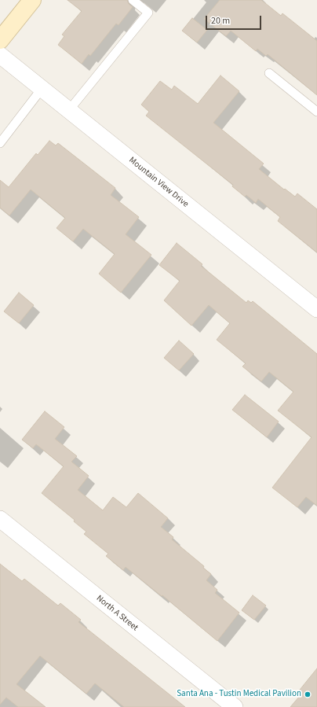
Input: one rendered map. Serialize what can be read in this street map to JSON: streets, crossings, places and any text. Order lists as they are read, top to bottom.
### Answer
{
  "streets": {
    "street": ["Mountain View Drive", "North A Street"]
  },
  "places": ["Santa Ana - Tustin Medical Pavilion"],
  "scale_bar": "20 m"
}
